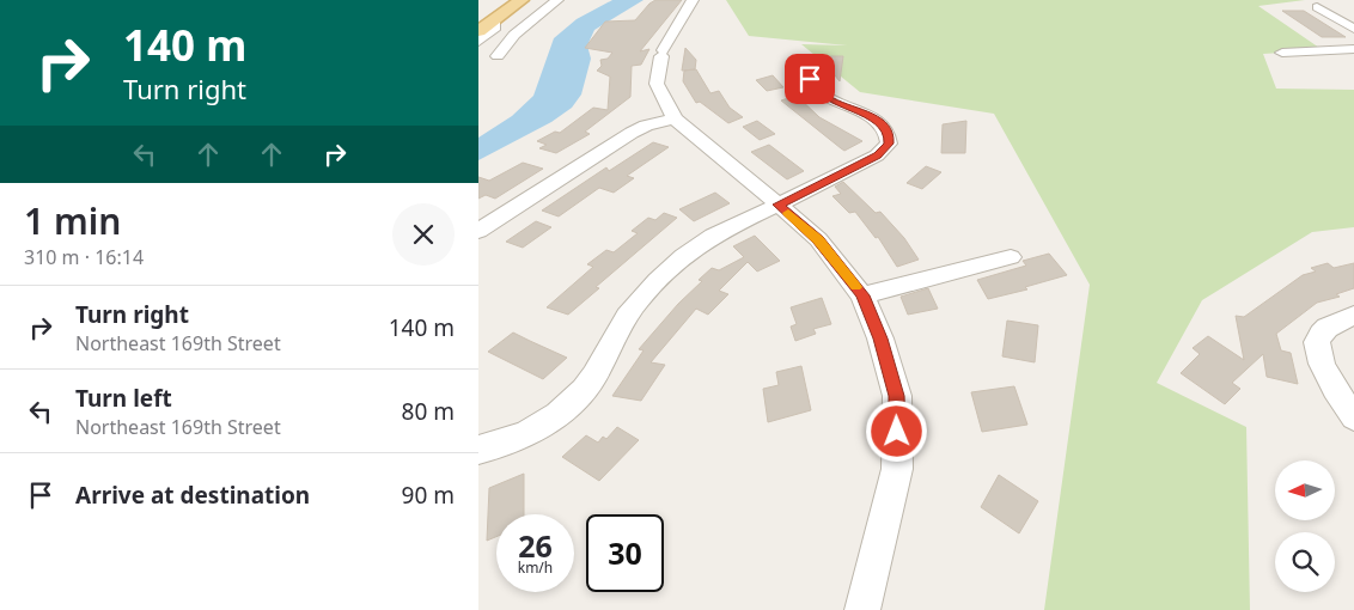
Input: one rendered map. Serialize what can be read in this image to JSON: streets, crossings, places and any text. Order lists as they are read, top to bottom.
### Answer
{
  "north": "left",
  "page": {
    "turn": ["140 m", "Turn right"],
    "heading": ["1 min", "310 m · 16:14"],
    "list": [
      {
        "name": "Turn right",
        "note": "Northeast 169th Street",
        "value": "140 m"
      },
      {
        "name": "Turn left",
        "note": "Northeast 169th Street",
        "value": "80 m"
      },
      {
        "name": "Arrive at destination",
        "value": "90 m"
      }
    ],
    "speed": "26 km/h",
    "limit": "30"
  }
}
